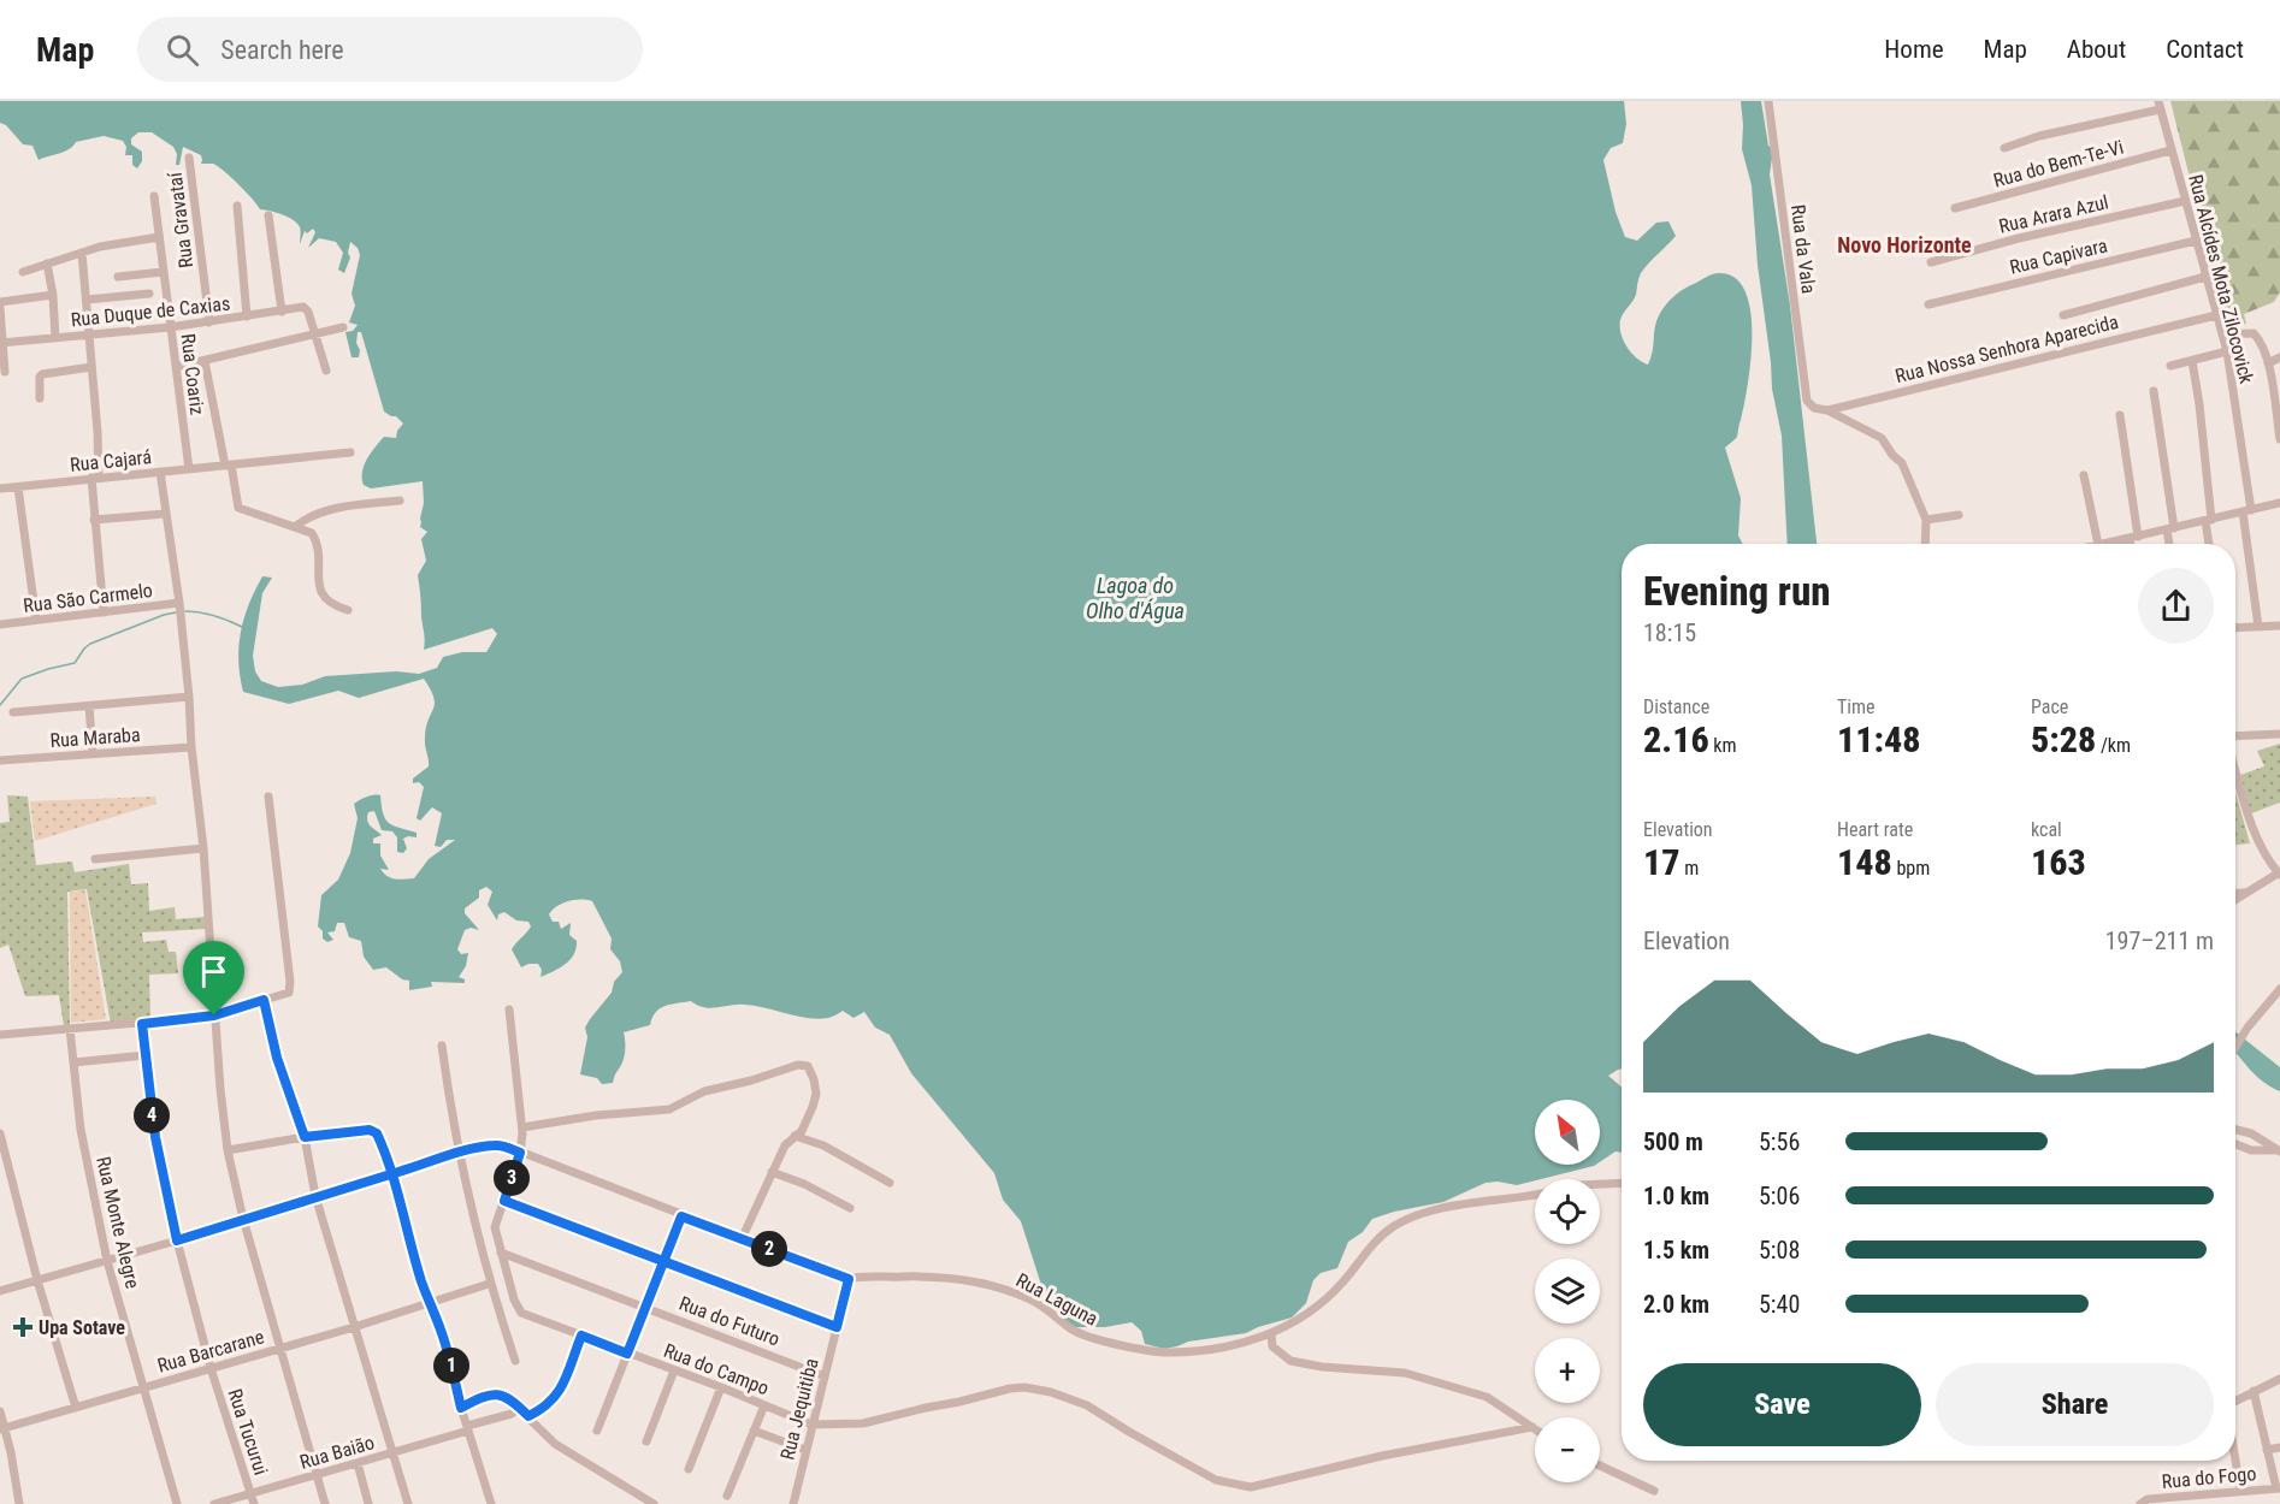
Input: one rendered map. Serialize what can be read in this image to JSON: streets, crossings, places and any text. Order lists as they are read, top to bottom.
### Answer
{
  "streets": {
    "street": [
      "Rua do Bem-Te-Vi",
      "Rua Arara Azul",
      "Rua Gravataí",
      "Rua da Vala",
      "Rua Capivara",
      "Rua Alcídes Mota Zilocovick",
      "Rua Duque de Caxias",
      "Rua Nossa Senhora Aparecida",
      "Rua Coariz",
      "Rua Cajará",
      "Rua São Carmelo",
      "Rua Maraba",
      "Rua Monte Alegre",
      "Rua Laguna",
      "Rua do Futuro",
      "Rua Barcarane",
      "Rua do Campo",
      "Rua Jequitiba",
      "Rua Tucurui",
      "Rua Baião",
      "Rua do Fogo"
    ]
  },
  "crossings": [
    ["Rua do Bem-Te-Vi", "Rua Alcídes Mota Zilocovick"],
    ["Rua Arara Azul", "Rua Alcídes Mota Zilocovick"],
    ["Rua Gravataí", "Rua Duque de Caxias"],
    ["Rua da Vala", "Rua Nossa Senhora Aparecida"],
    ["Rua Capivara", "Rua Alcídes Mota Zilocovick"],
    ["Rua Alcídes Mota Zilocovick", "Rua Nossa Senhora Aparecida"],
    ["Rua Duque de Caxias", "Rua Coariz"],
    ["Rua Coariz", "Rua Cajará"],
    ["Rua Monte Alegre", "Rua Barcarane"],
    ["Rua Laguna", "Rua Jequitiba"],
    ["Rua do Futuro", "Rua do Campo"],
    ["Rua do Futuro", "Rua Jequitiba"],
    ["Rua Barcarane", "Rua Tucurui"],
    ["Rua do Campo", "Rua Jequitiba"],
    ["Rua Tucurui", "Rua Baião"]
  ],
  "districts": ["Novo Horizonte"],
  "water": ["Lagoa do Olho d'Água"],
  "places": {
    "health": ["Upa Sotave"]
  },
  "north": "top left",
  "page": {
    "header": "Map",
    "search": "Search here",
    "nav": [
      "Home",
      "Map",
      "About",
      "Contact"
    ],
    "heading": ["Evening run", "18:15"],
    "stats": [
      ["Distance", "2.16 km"],
      ["Time", "11:48"],
      ["Pace", "5:28 /km"],
      ["Elevation", "17 m"],
      ["Heart rate", "148 bpm"],
      ["kcal", "163"]
    ],
    "chart": ["Elevation", "197–211 m"],
    "pins": [
      "4",
      "3",
      "2",
      "1"
    ],
    "map_buttons": ["+", "−"],
    "list": [
      {
        "name": "500 m",
        "note": "5:56"
      },
      {
        "name": "1.0 km",
        "note": "5:06"
      },
      {
        "name": "1.5 km",
        "note": "5:08"
      },
      {
        "name": "2.0 km",
        "note": "5:40"
      }
    ],
    "buttons": ["Save", "Share"]
  }
}
